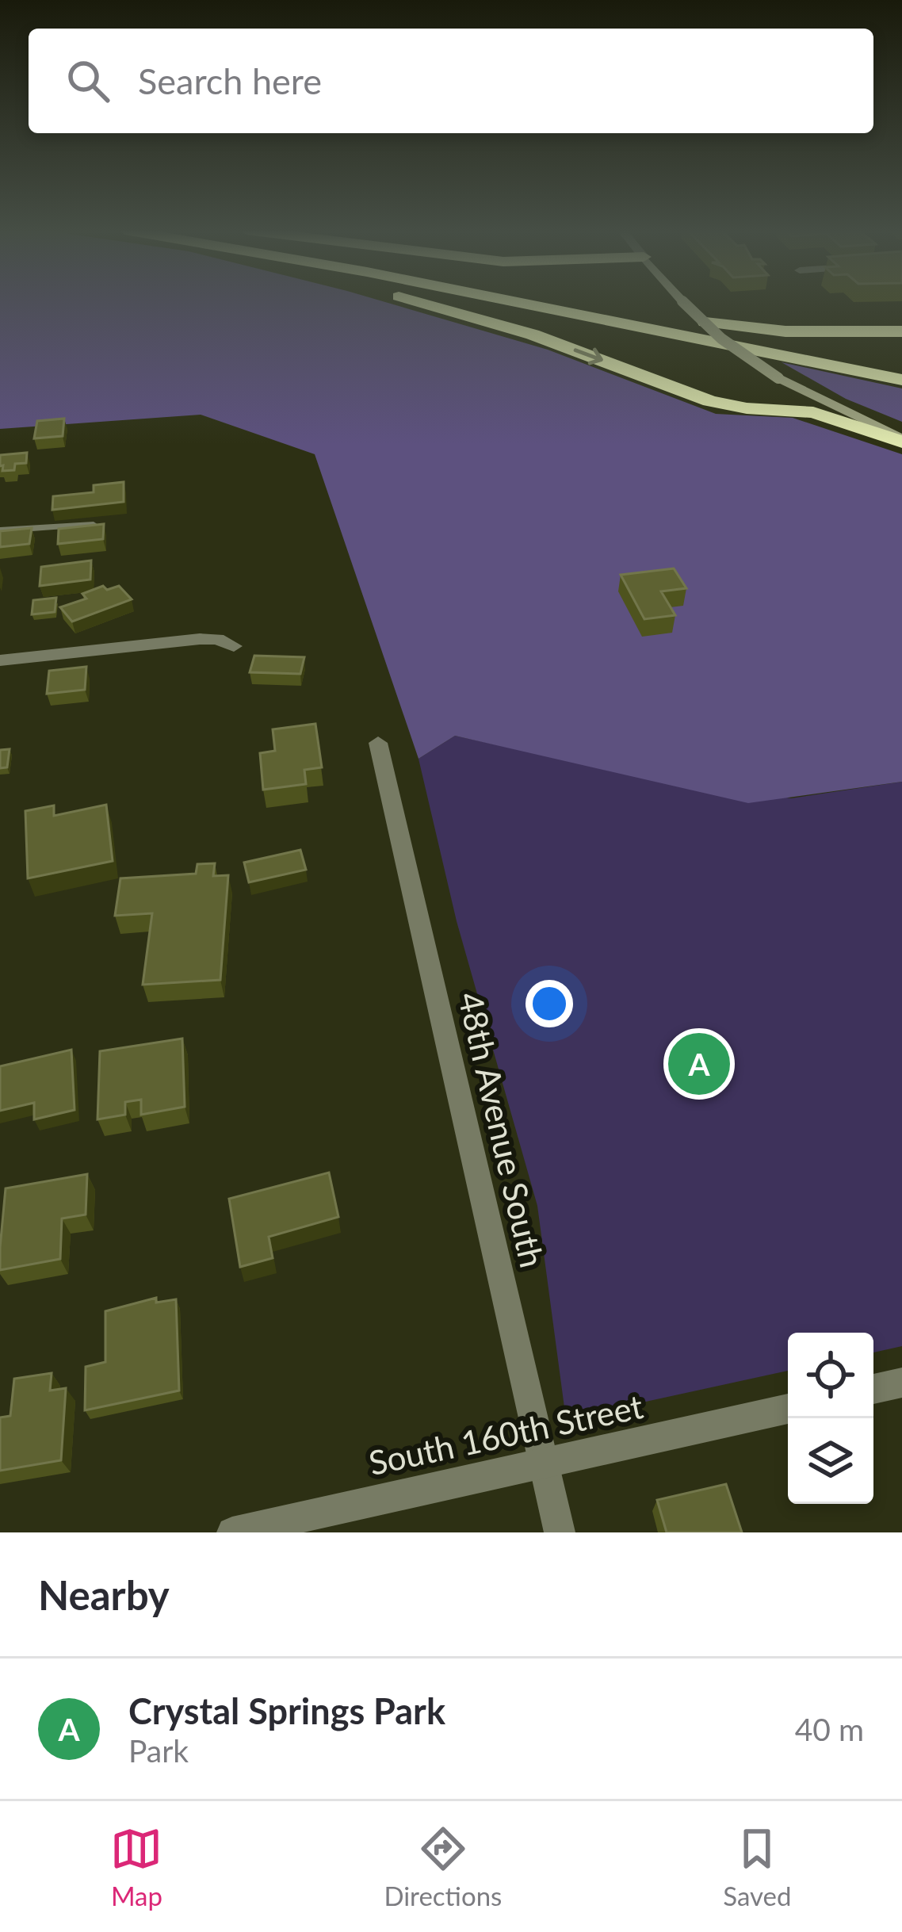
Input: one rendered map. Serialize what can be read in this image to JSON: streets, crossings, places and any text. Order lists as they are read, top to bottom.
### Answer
{
  "streets": {
    "street": ["48th Avenue South", "South 160th Street"]
  },
  "crossings": [
    ["48th Avenue South", "South 160th Street"]
  ],
  "page": {
    "search": "Search here",
    "pins": "A",
    "heading": "Nearby",
    "list": [
      {
        "mark": "A",
        "name": "Crystal Springs Park",
        "note": "Park",
        "value": "40 m"
      }
    ],
    "nav": ["Map", "Directions", "Saved"]
  }
}
